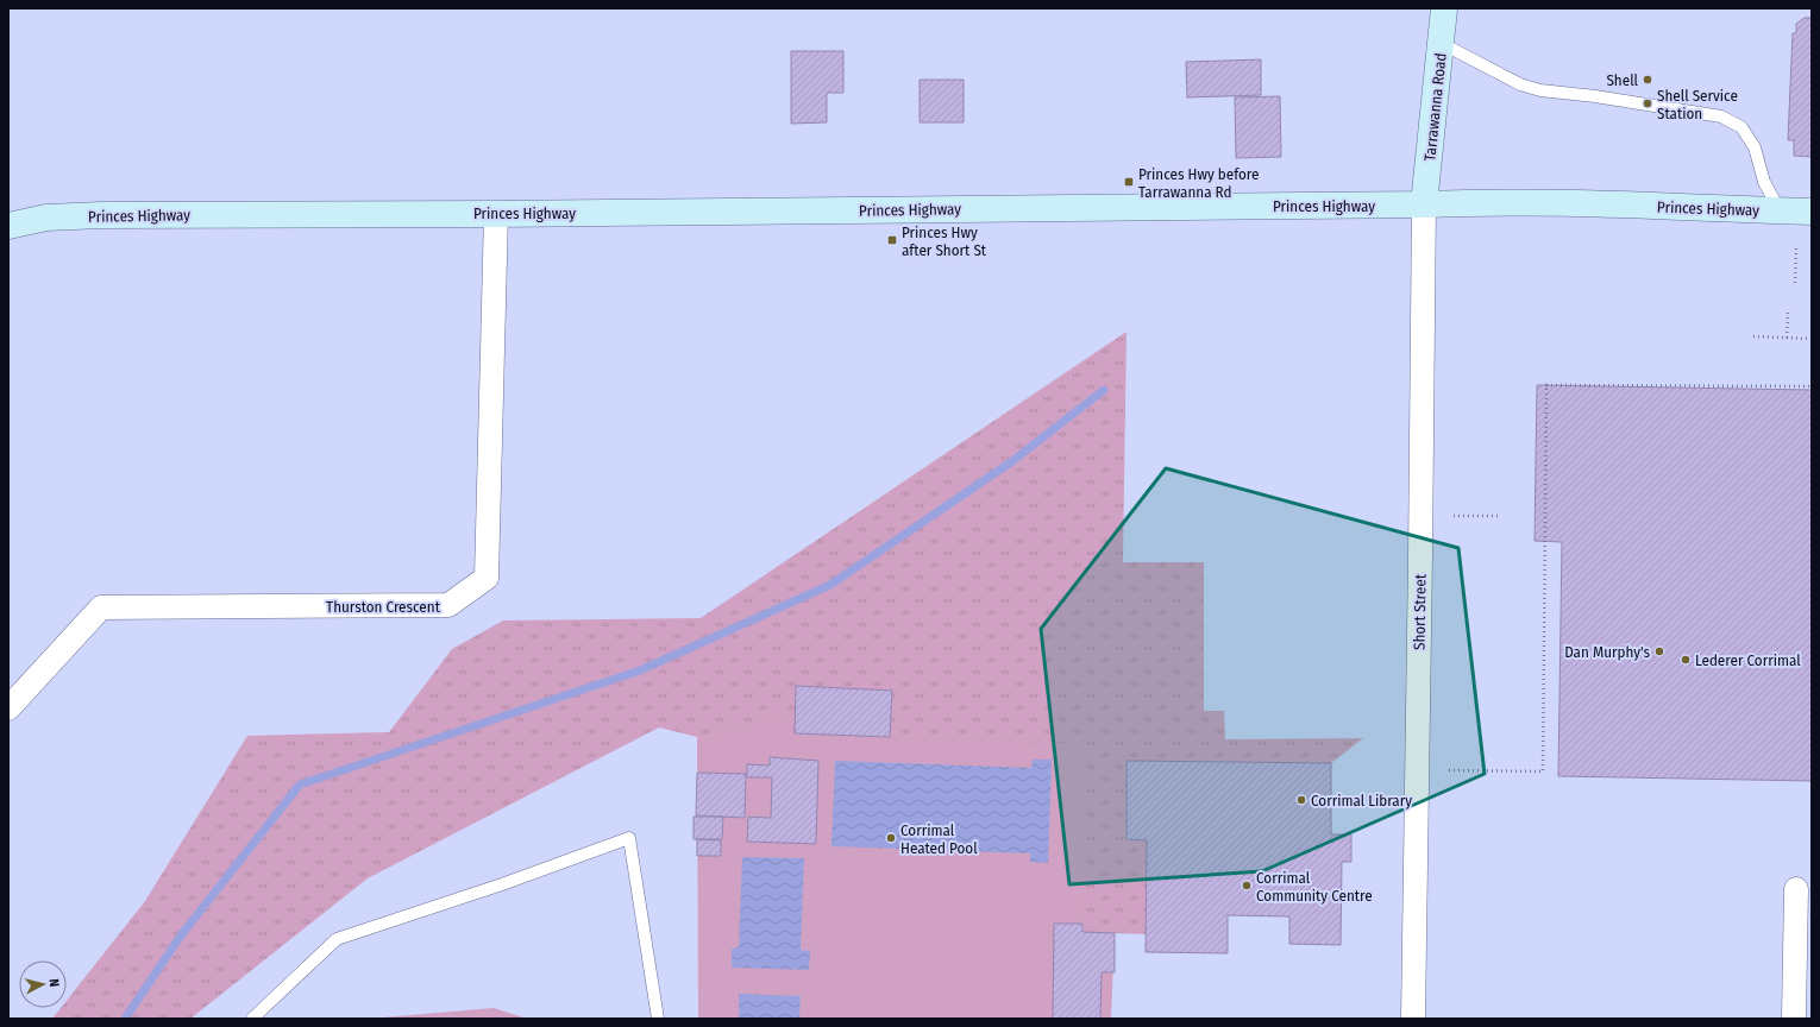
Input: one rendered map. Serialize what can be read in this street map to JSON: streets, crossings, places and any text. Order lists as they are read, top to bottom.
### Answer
{
  "streets": {
    "main road": ["Tarrawanna Road", "Princes Highway"],
    "street": ["Thurston Crescent", "Short Street"]
  },
  "crossings": [
    ["Tarrawanna Road", "Princes Highway"],
    ["Tarrawanna Road", "Short Street"],
    ["Princes Highway", "Thurston Crescent"],
    ["Princes Highway", "Short Street"]
  ],
  "places": {
    "other": [
      "Shell",
      "Shell Service Station",
      "Dan Murphy's",
      "Lederer Corrimal",
      "Corrimal Library",
      "Corrimal Heated Pool",
      "Corrimal Community Centre"
    ],
    "transit": ["Princes Hwy before Tarrawanna Rd", "Princes Hwy after Short St"]
  },
  "north": "right"
}
